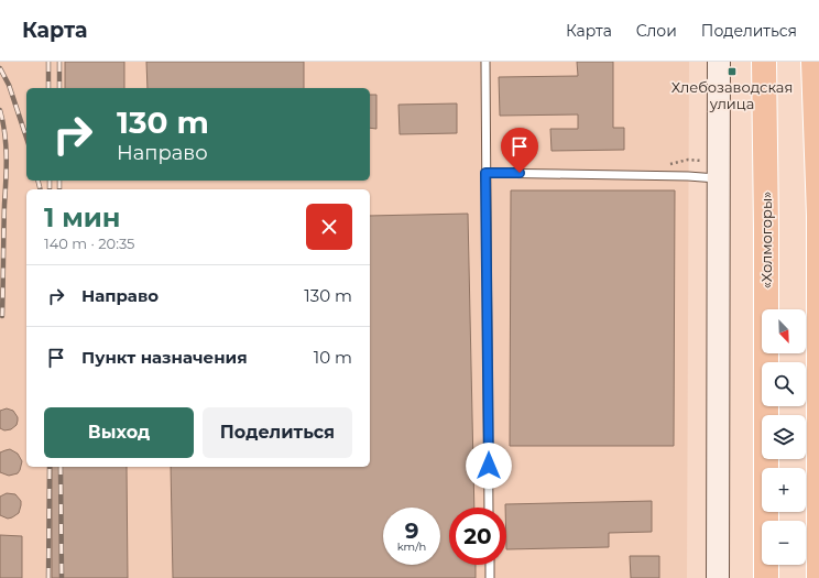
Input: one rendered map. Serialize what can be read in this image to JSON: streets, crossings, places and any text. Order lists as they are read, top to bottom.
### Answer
{
  "streets": {
    "highway": ["«Холмогоры»"]
  },
  "places": {
    "transit": ["Хлебозаводская улица"]
  },
  "north": "bottom right",
  "page": {
    "header": "Карта",
    "nav": ["Карта", "Слои", "Поделиться"],
    "turn": ["130 m", "Направо"],
    "heading": ["1 мин", "140 m · 20:35"],
    "list": [
      {
        "name": "Направо",
        "value": "130 m"
      },
      {
        "name": "Пункт назначения",
        "value": "10 m"
      }
    ],
    "map_buttons": ["+", "−"],
    "buttons": ["Выход", "Поделиться"],
    "speed": "9 km/h",
    "limit": "20"
  }
}
